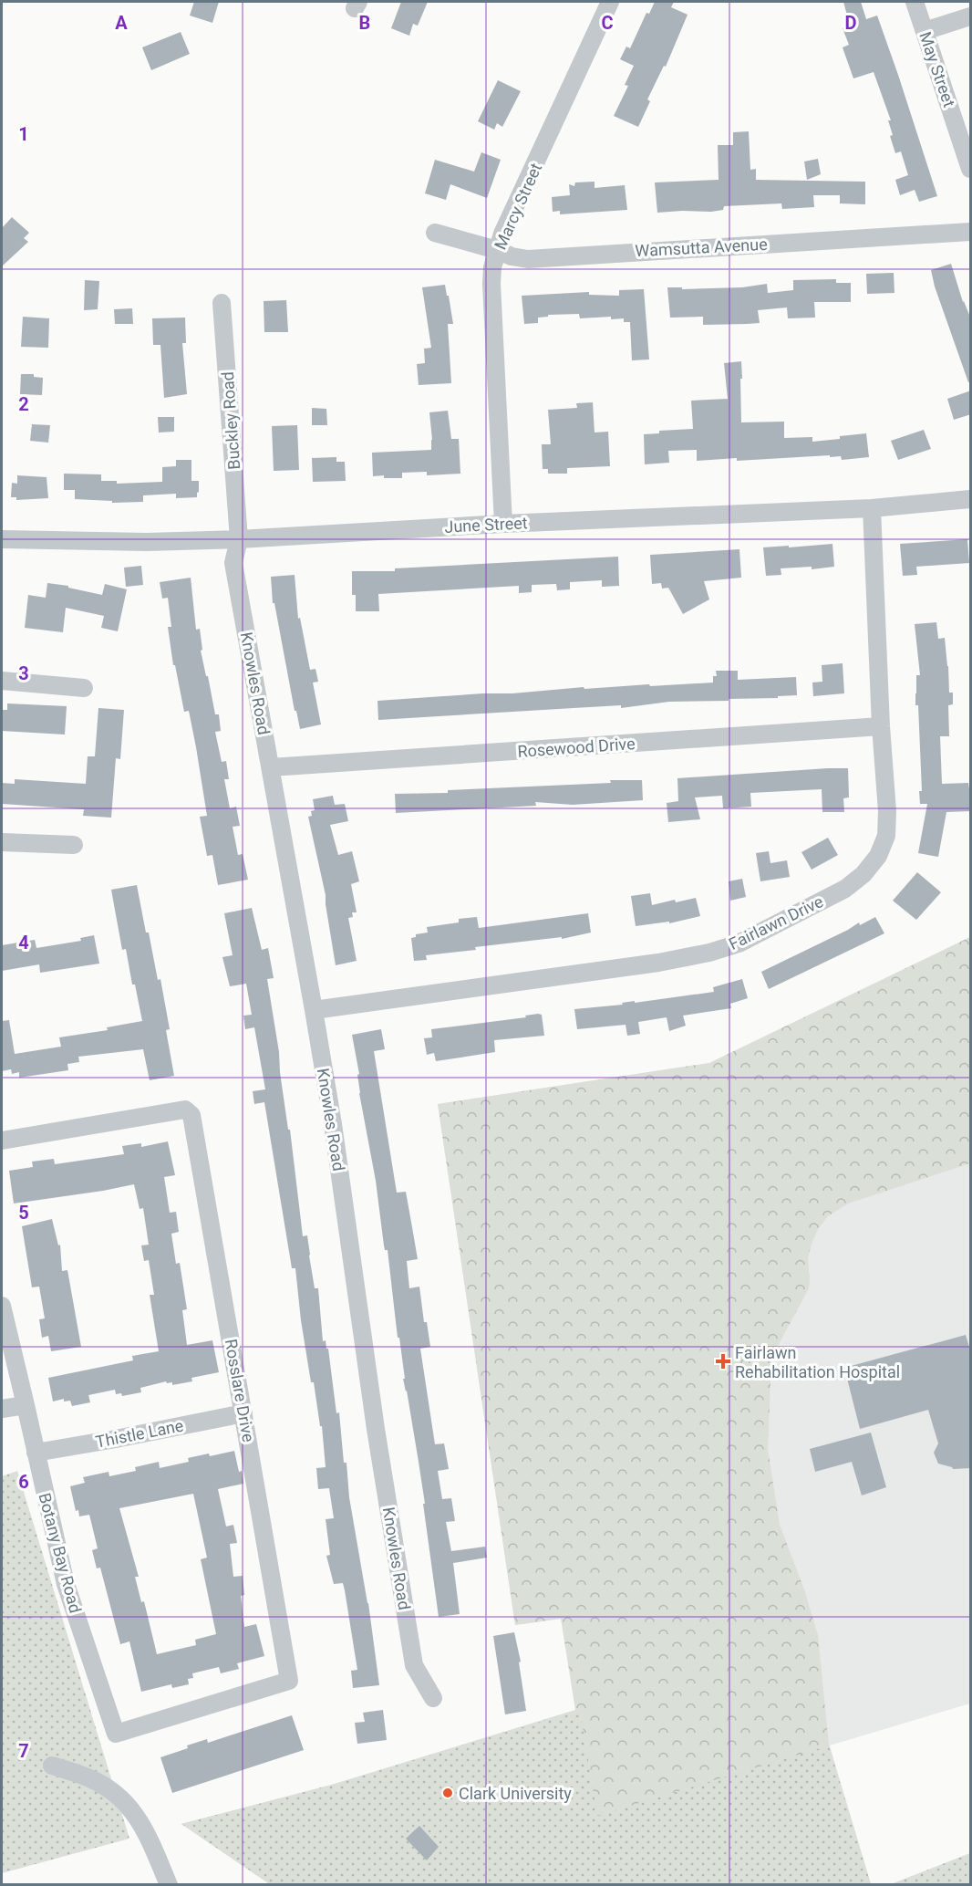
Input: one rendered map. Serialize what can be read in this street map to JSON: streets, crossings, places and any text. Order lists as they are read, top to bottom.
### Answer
{
  "streets": {
    "street": [
      "May Street",
      "Marcy Street",
      "Wamsutta Avenue",
      "Buckley Road",
      "June Street",
      "Knowles Road",
      "Rosewood Drive",
      "Fairlawn Drive",
      "Rosslare Drive",
      "Thistle Lane",
      "Botany Bay Road"
    ]
  },
  "crossings": [
    ["Marcy Street", "Wamsutta Avenue"],
    ["Marcy Street", "June Street"],
    ["Buckley Road", "June Street"],
    ["Buckley Road", "Knowles Road"],
    ["June Street", "Knowles Road"],
    ["June Street", "Fairlawn Drive"],
    ["Knowles Road", "Rosewood Drive"],
    ["Knowles Road", "Fairlawn Drive"],
    ["Rosewood Drive", "Fairlawn Drive"],
    ["Rosslare Drive", "Thistle Lane"],
    ["Rosslare Drive", "Botany Bay Road"],
    ["Thistle Lane", "Botany Bay Road"]
  ],
  "places": {
    "health": ["Fairlawn Rehabilitation Hospital"],
    "other": ["Clark University"]
  },
  "grid": {
    "columns": [
      "A",
      "B",
      "C",
      "D"
    ],
    "rows": [
      "1",
      "2",
      "3",
      "4",
      "5",
      "6",
      "7"
    ]
  }
}
